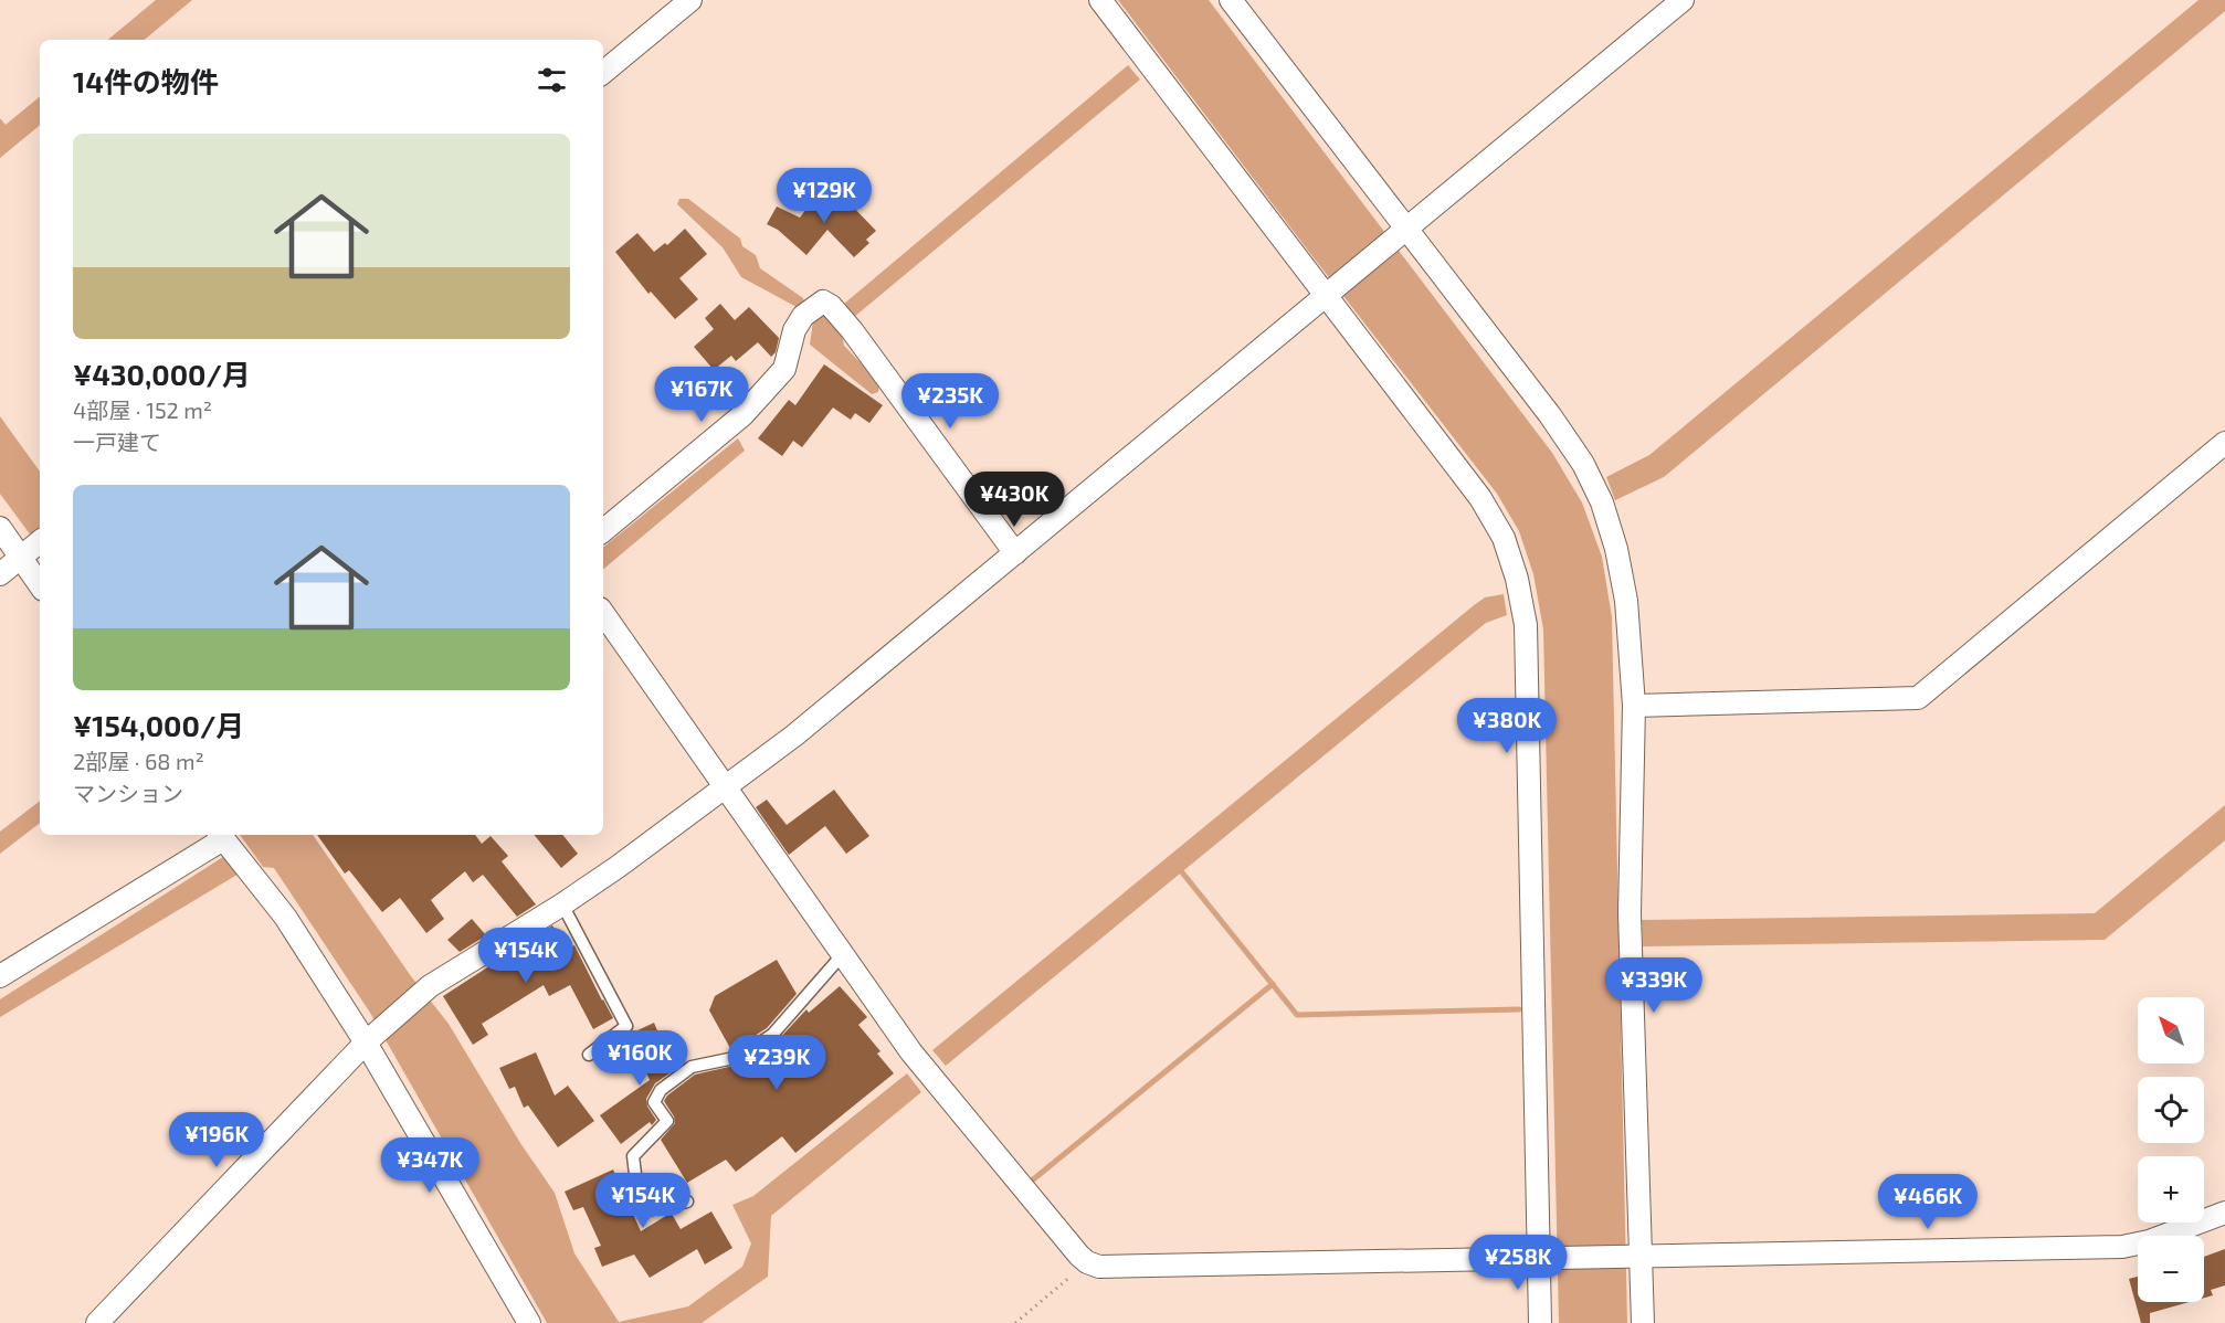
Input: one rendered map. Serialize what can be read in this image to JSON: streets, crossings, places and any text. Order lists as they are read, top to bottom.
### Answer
{
  "north": "top left",
  "page": {
    "heading": "14件の物件",
    "list": [
      {
        "name": "¥430,000/月",
        "note": "4部屋 · 152 m² · 一戸建て"
      },
      {
        "name": "¥154,000/月",
        "note": "2部屋 · 68 m² · マンション"
      }
    ],
    "price": [
      "¥129K",
      "¥167K",
      "¥235K",
      "¥430K",
      "¥380K",
      "¥154K",
      "¥339K",
      "¥160K",
      "¥239K",
      "¥196K",
      "¥347K",
      "¥154K",
      "¥466K",
      "¥258K"
    ],
    "map_buttons": ["+", "−"]
  }
}
